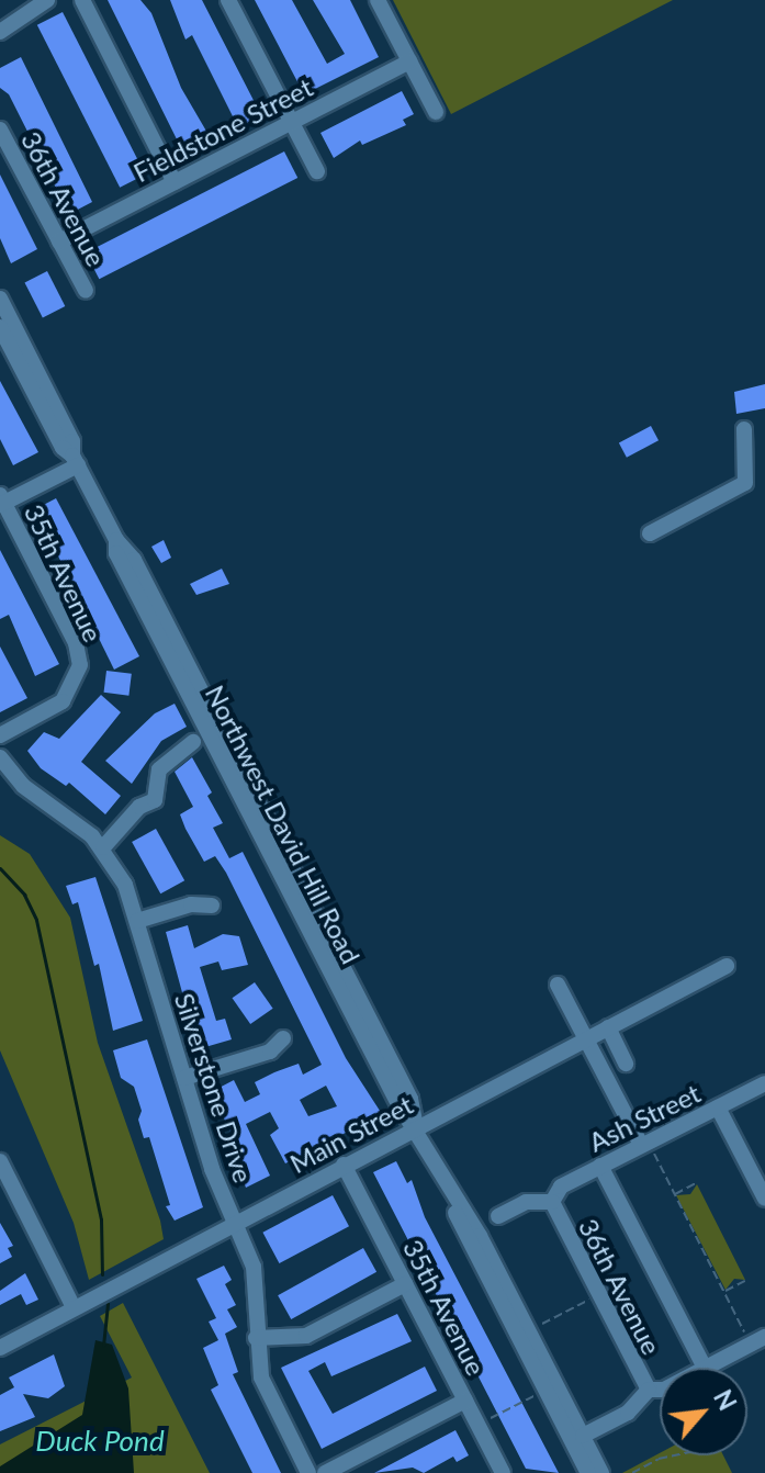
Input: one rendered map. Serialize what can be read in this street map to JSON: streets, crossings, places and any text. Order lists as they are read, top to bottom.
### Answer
{
  "streets": {
    "street": [
      "Fieldstone Street",
      "36th Avenue",
      "35th Avenue",
      "Northwest David Hill Road",
      "Silverstone Drive",
      "Ash Street",
      "Main Street"
    ]
  },
  "crossings": [
    ["Fieldstone Street", "36th Avenue"],
    ["36th Avenue", "Ash Street"],
    ["35th Avenue", "Main Street"],
    ["Northwest David Hill Road", "Main Street"],
    ["Silverstone Drive", "Main Street"]
  ],
  "water": ["Duck Pond"],
  "north": "top right"
}
